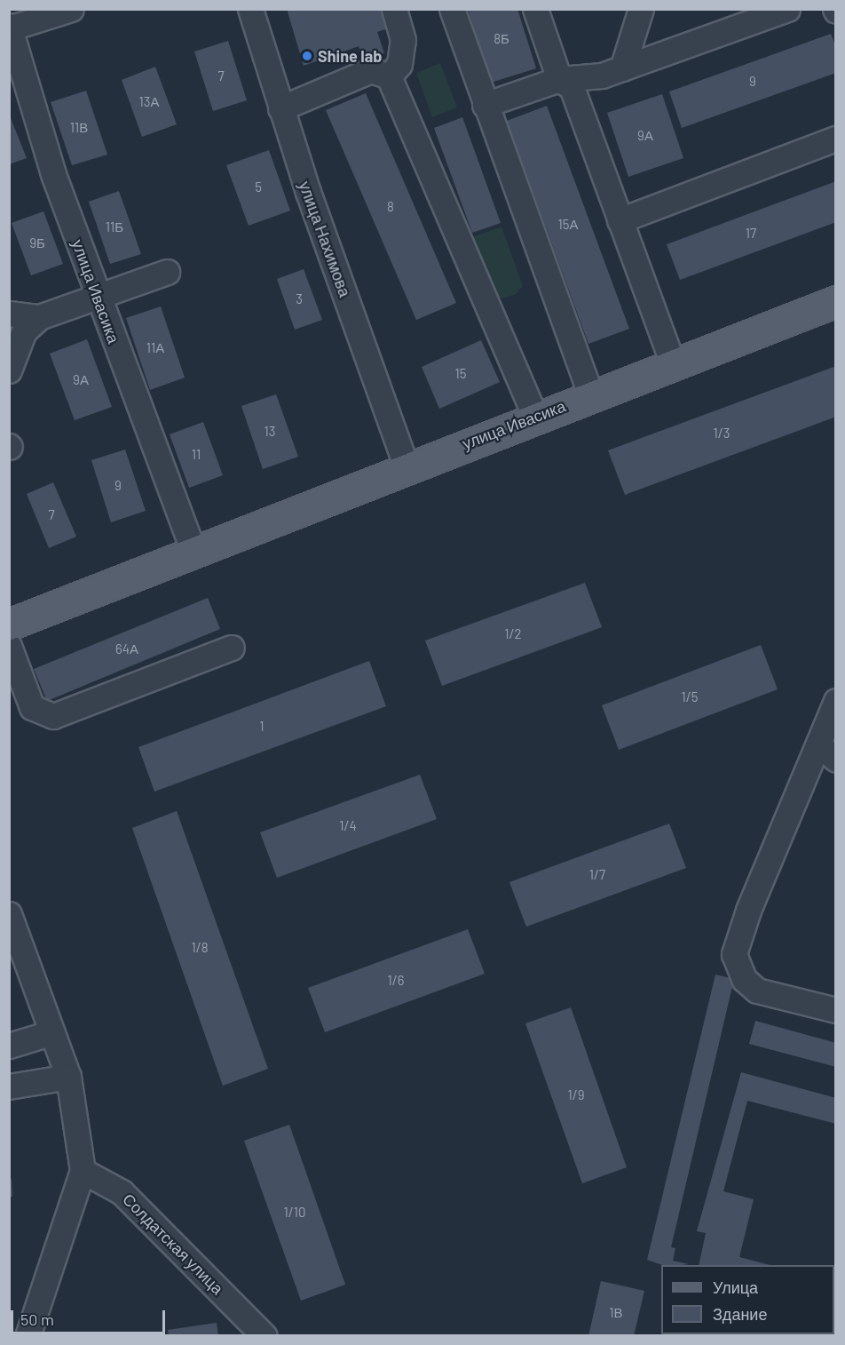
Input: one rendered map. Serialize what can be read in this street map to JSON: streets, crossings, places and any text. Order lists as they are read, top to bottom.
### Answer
{
  "streets": {
    "main road": ["улица Ивасика"],
    "street": ["улица Нахимова", "Солдатская улица"]
  },
  "crossings": [
    ["улица Нахимова", "улица Ивасика"]
  ],
  "places": ["Shine lab"],
  "house_numbers": [
    "8Б",
    "7",
    "9",
    "13А",
    "11В",
    "9А",
    "5",
    "8",
    "15А",
    "11Б",
    "17",
    "9Б",
    "3",
    "11А",
    "15",
    "9А",
    "13",
    "1/3",
    "11",
    "9",
    "7",
    "1/2",
    "64А",
    "1/5",
    "1",
    "1/4",
    "1/7",
    "1/8",
    "1/6",
    "1/9",
    "1/10",
    "1В"
  ],
  "legend": ["Улица", "Здание"],
  "scale_bar": "50 m"
}
